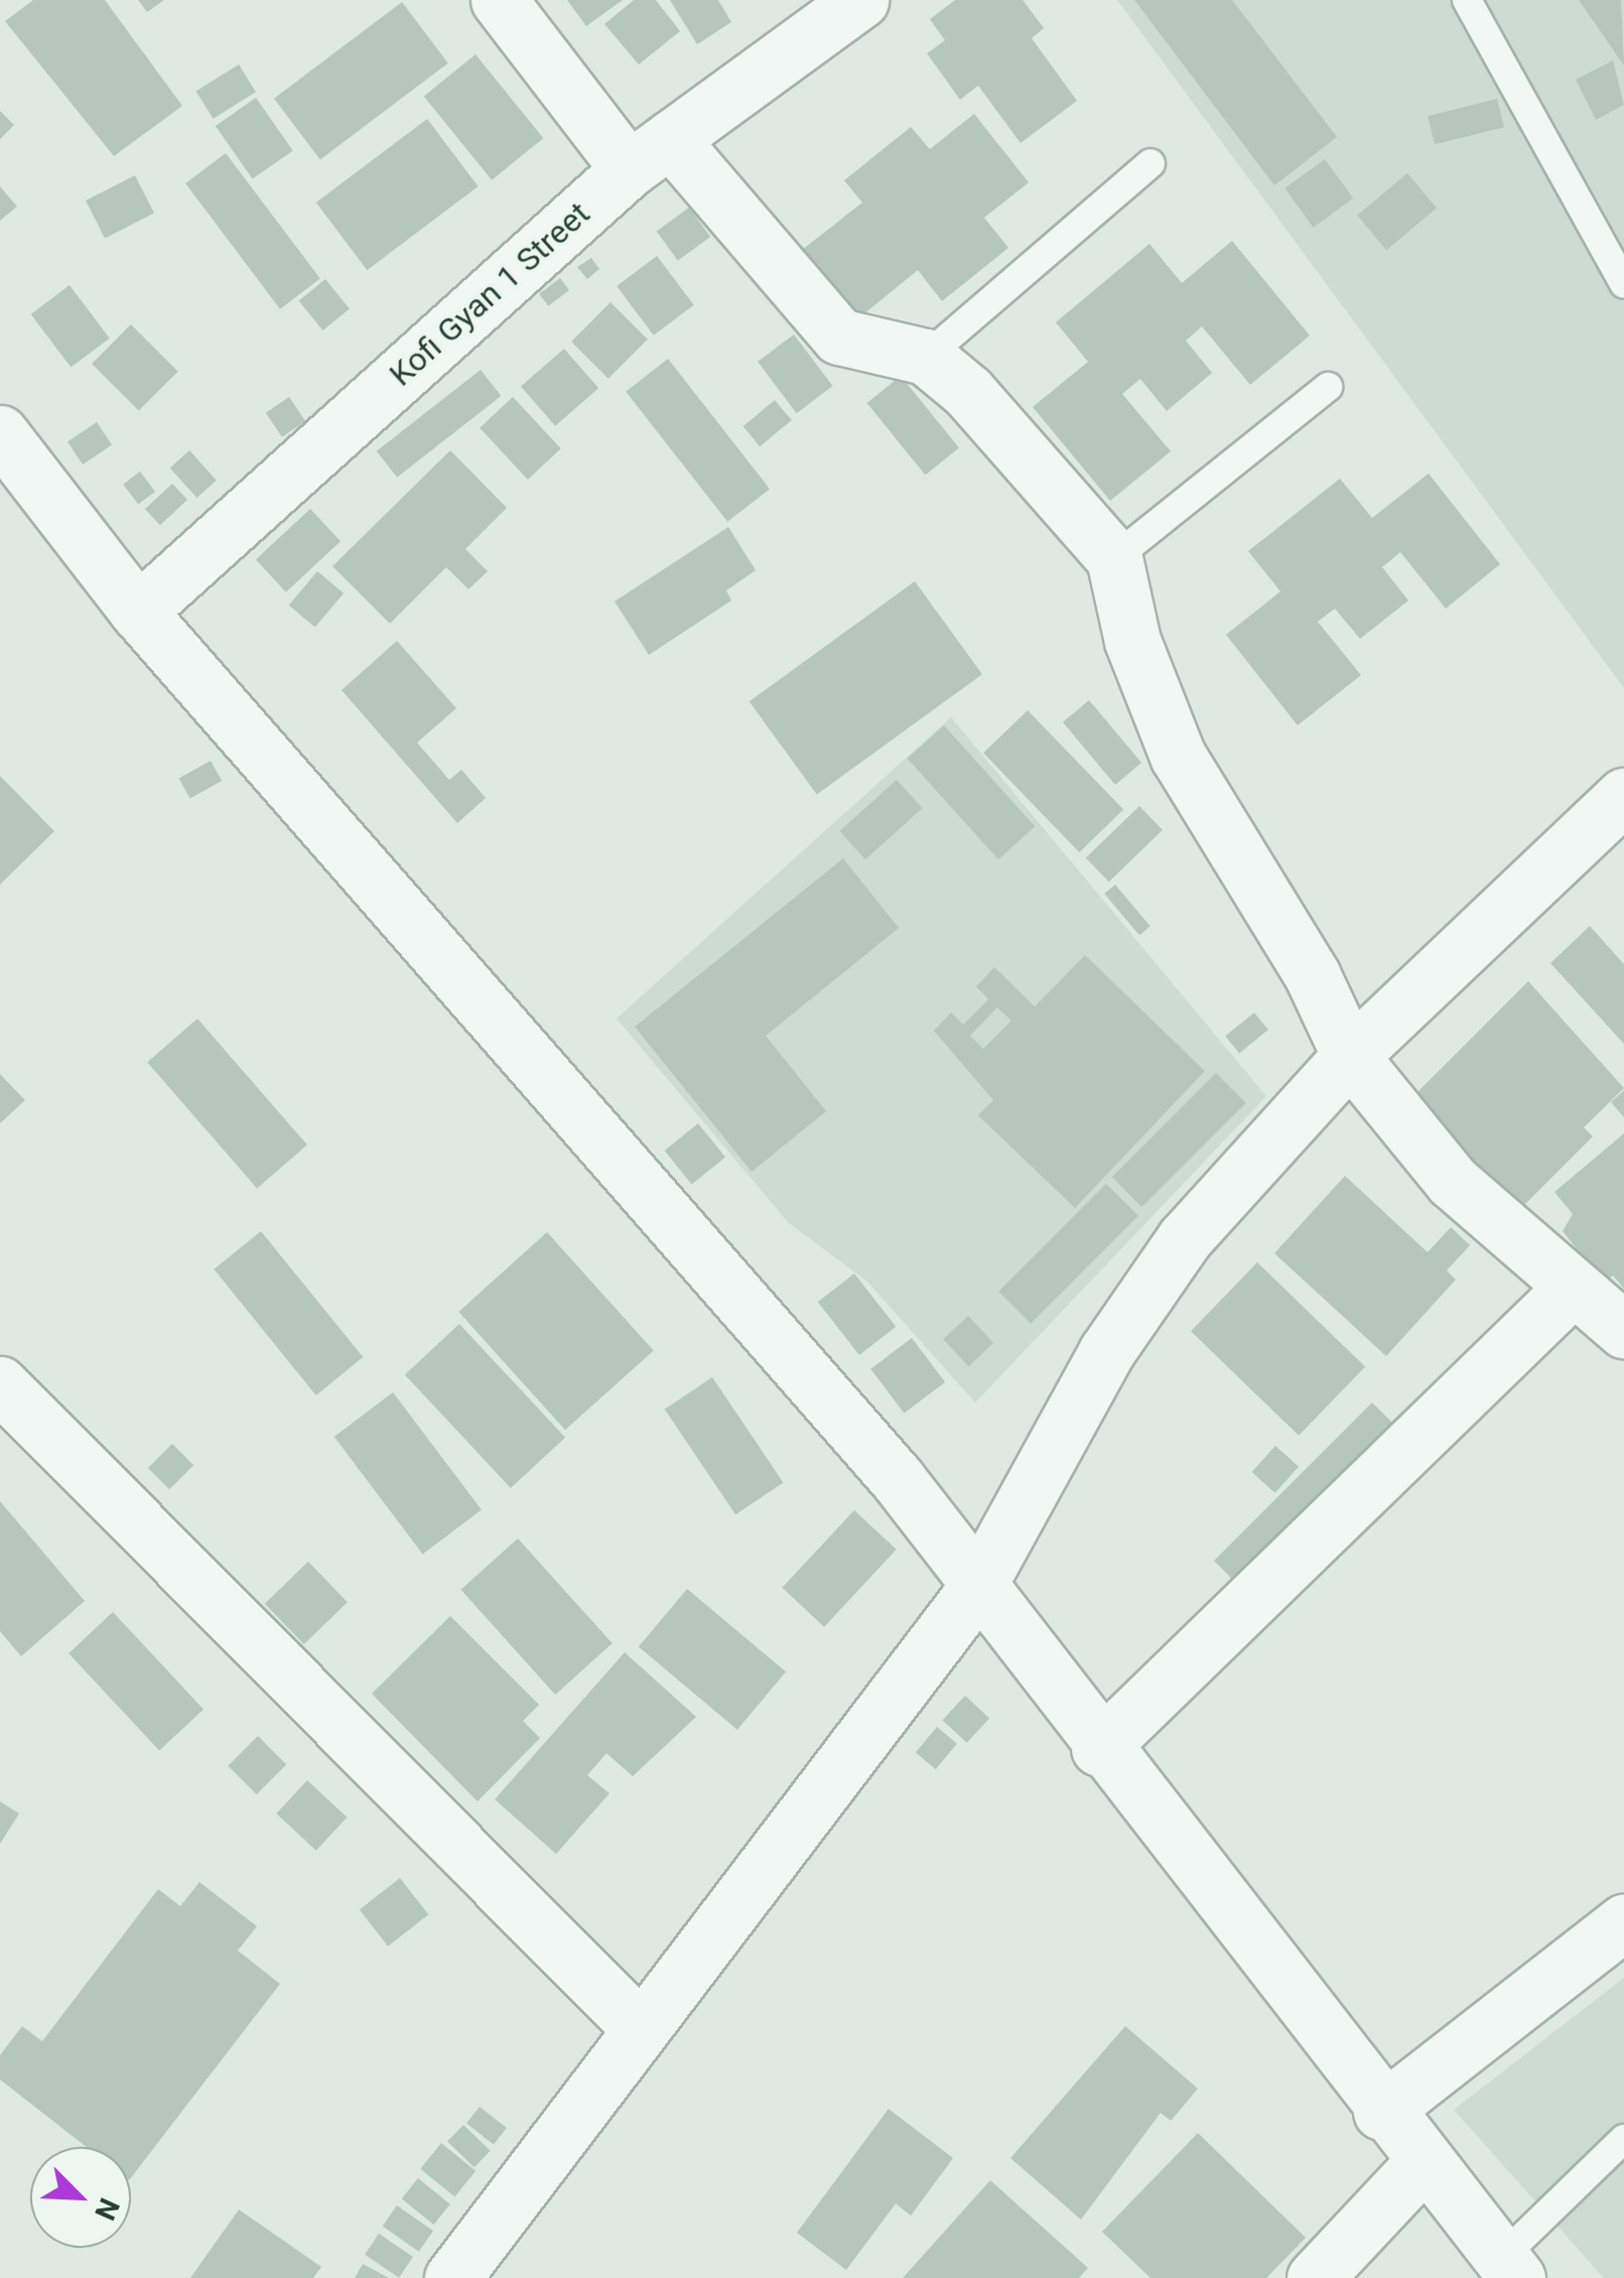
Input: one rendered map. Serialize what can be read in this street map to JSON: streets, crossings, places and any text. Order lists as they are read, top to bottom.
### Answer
{
  "streets": {
    "street": ["Kofi Gyan 1 Street"]
  },
  "north": "bottom right"
}
